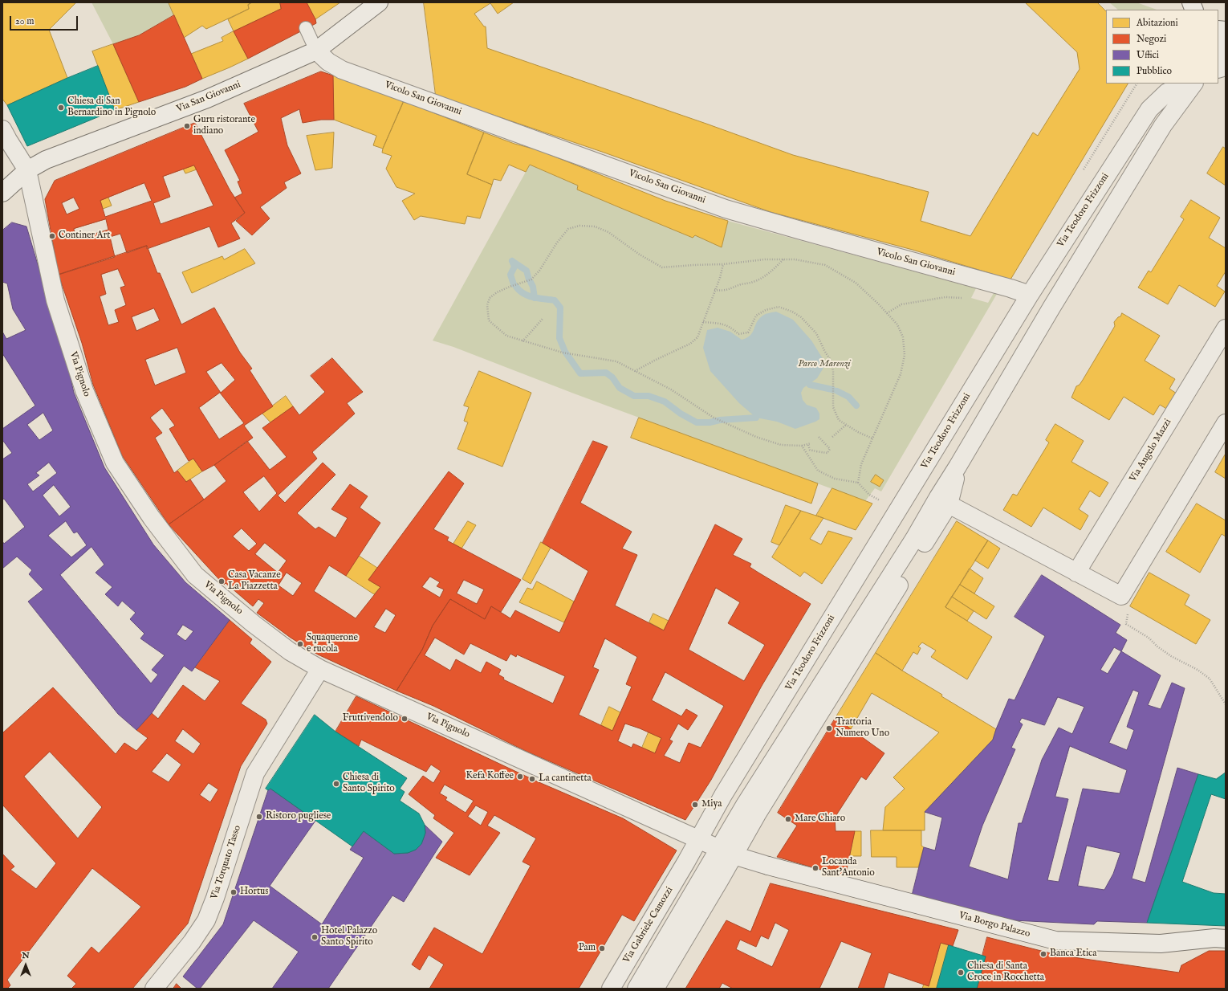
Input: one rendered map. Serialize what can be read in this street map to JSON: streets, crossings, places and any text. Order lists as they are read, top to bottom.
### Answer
{
  "streets": {
    "street": [
      "Via San Giovanni",
      "Vicolo San Giovanni",
      "Via Teodoro Frizzoni",
      "Via Pignolo",
      "Via Angelo Mazzi",
      "Via Torquato Tasso",
      "Via Gabriele Camozzi",
      "Via Borgo Palazzo"
    ]
  },
  "crossings": [
    ["Via San Giovanni", "Vicolo San Giovanni"],
    ["Via San Giovanni", "Via Pignolo"],
    ["Vicolo San Giovanni", "Via Teodoro Frizzoni"],
    ["Via Teodoro Frizzoni", "Via Pignolo"],
    ["Via Teodoro Frizzoni", "Via Gabriele Camozzi"],
    ["Via Pignolo", "Via Torquato Tasso"],
    ["Via Pignolo", "Via Gabriele Camozzi"],
    ["Via Pignolo", "Via Borgo Palazzo"]
  ],
  "parks": ["Parco Marenzi"],
  "places": [
    "Chiesa di San Bernardino in Pignolo",
    "Guru ristorante indiano",
    "Continer Art",
    "Casa Vacanze La Piazzetta",
    "Squaquerone e rucola",
    "Fruttivendolo",
    "Trattoria Numero Uno",
    "Kefa Koffee",
    "La cantinetta",
    "Chiesa di Santo Spirito",
    "Miya",
    "Ristoro pugliese",
    "Mare Chiaro",
    "Locanda Sant'Antonio",
    "Hortus",
    "Hotel Palazzo Santo Spirito",
    "Pam",
    "Banca Etica",
    "Chiesa di Santa Croce in Rocchetta"
  ],
  "legend": [
    "Abitazioni",
    "Negozi",
    "Uffici",
    "Pubblico"
  ],
  "scale_bar": "20 m",
  "north": "top"
}
